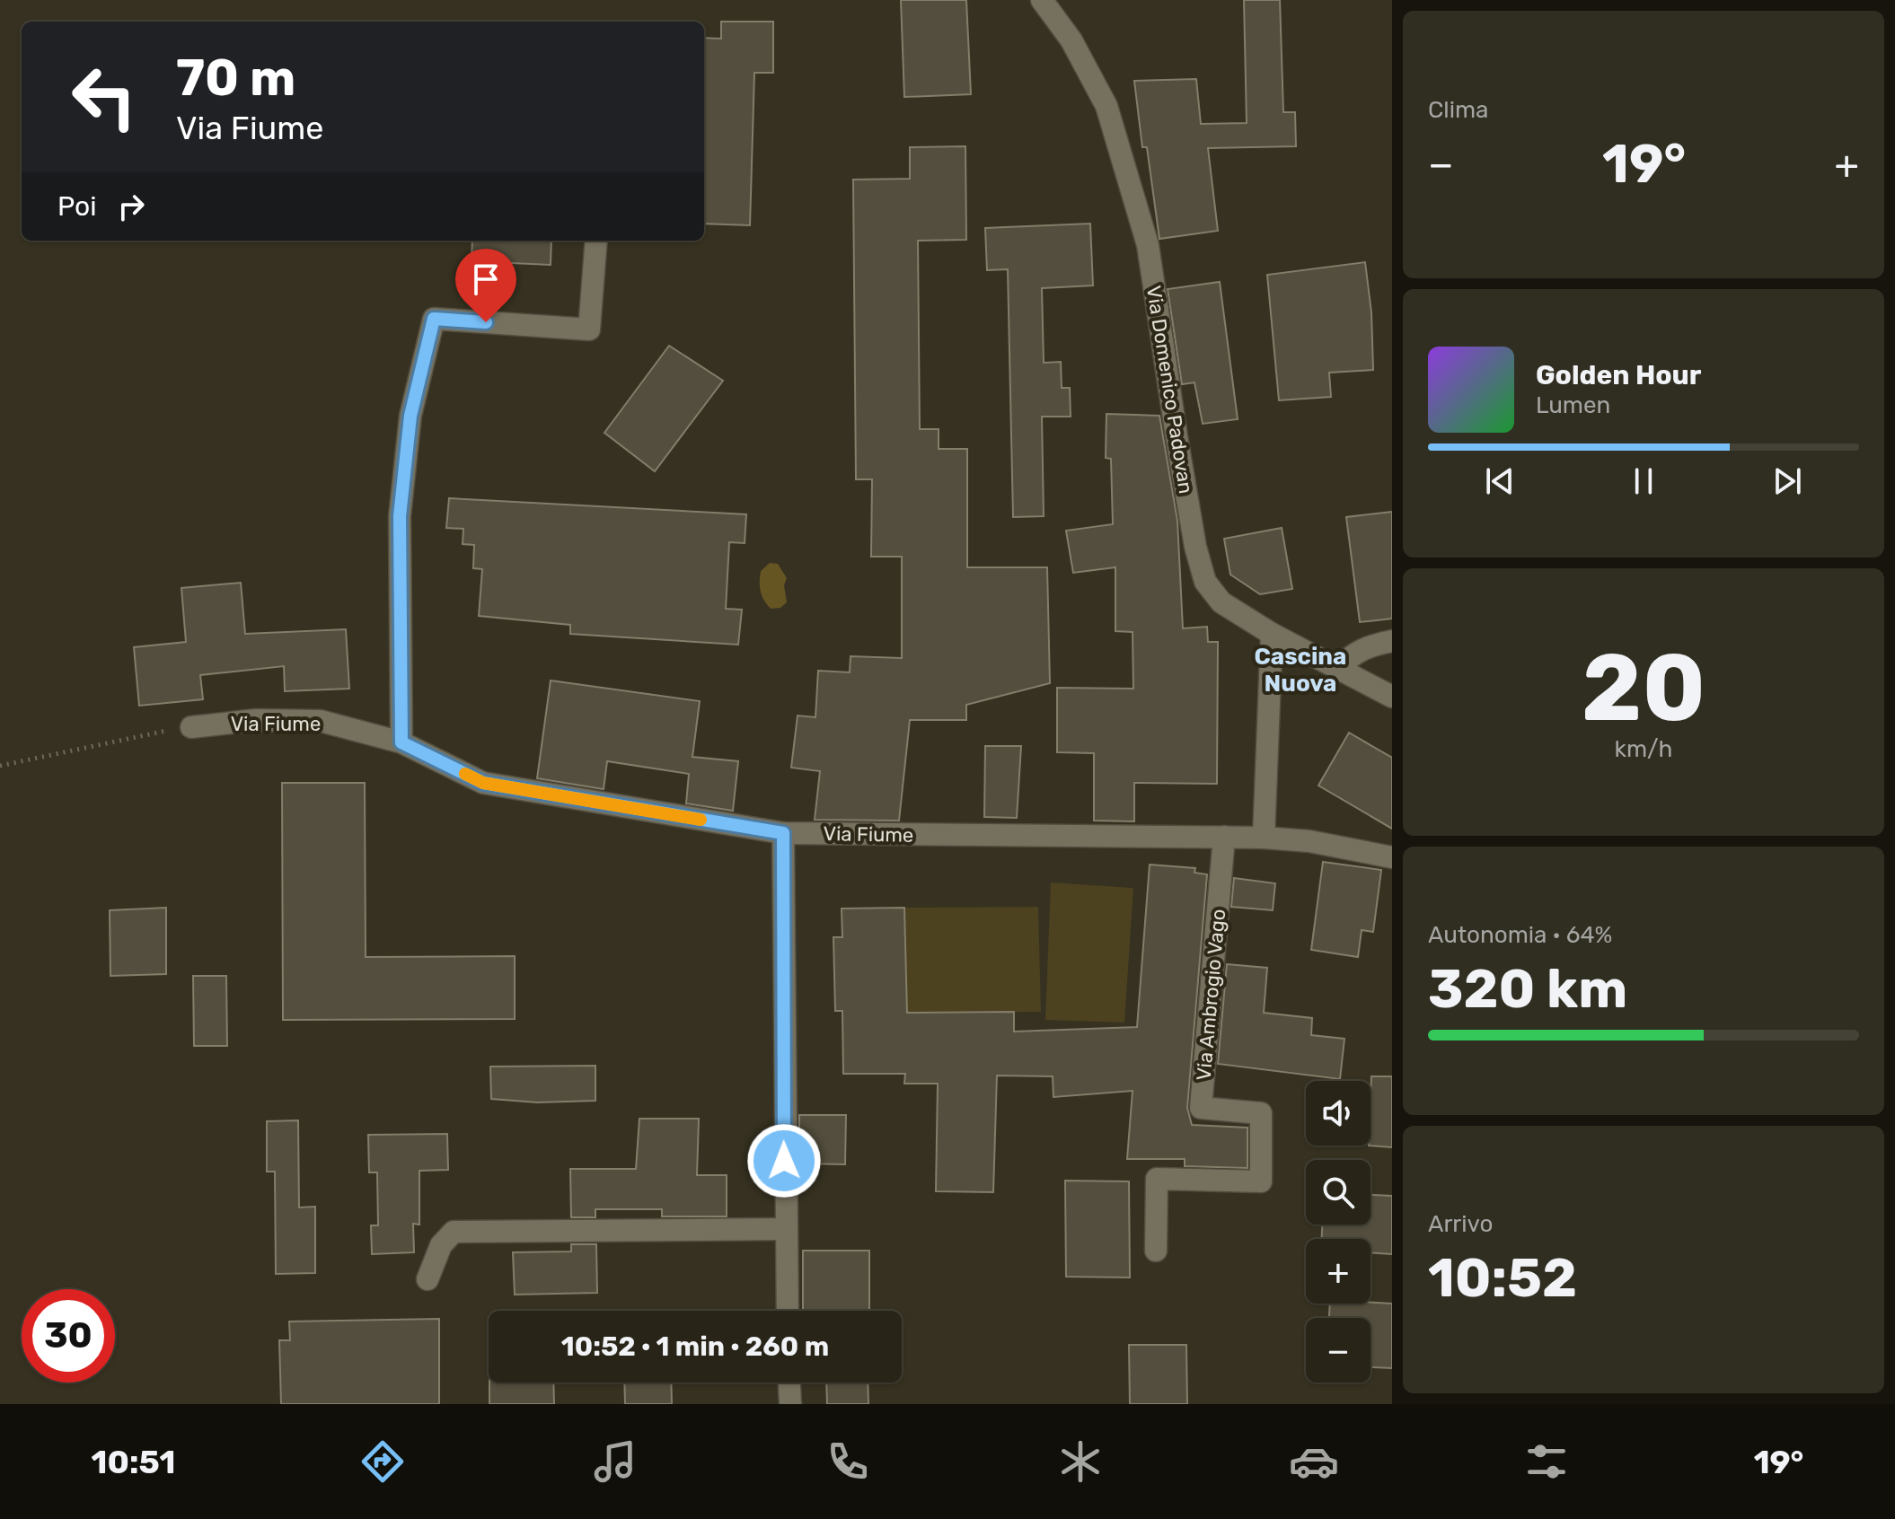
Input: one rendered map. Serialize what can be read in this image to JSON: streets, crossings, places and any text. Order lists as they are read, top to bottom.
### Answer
{
  "streets": {
    "street": ["Via Domenico Padovan", "Via Fiume", "Via Ambrogio Vago"]
  },
  "crossings": [
    ["Via Fiume", "Via Ambrogio Vago"]
  ],
  "districts": ["Cascina Nuova"],
  "page": {
    "tile": [
      "Clima",
      ["20", "km/h"],
      ["Autonomia · 64%", "320 km"],
      ["Arrivo", "10:52"]
    ],
    "turn": ["70 m", "Via Fiume"],
    "heat": ["−", "19°", "+"],
    "then": "Poi",
    "song": ["Golden Hour", "Lumen"],
    "map_buttons": ["+", "−"],
    "limit": "30",
    "trip": "10:52 · 1 min · 260 m",
    "tabs": ["10:51", "19°"]
  }
}
